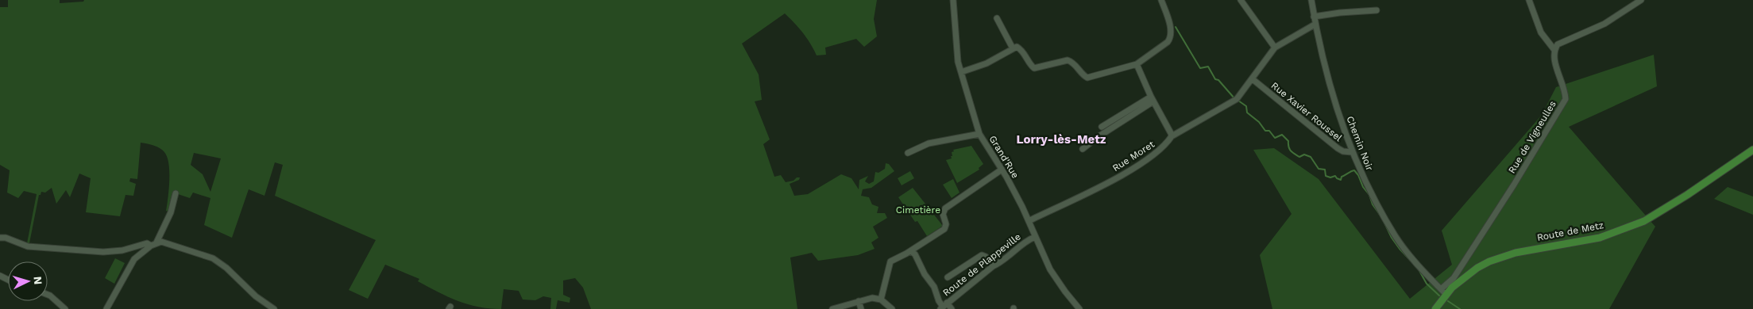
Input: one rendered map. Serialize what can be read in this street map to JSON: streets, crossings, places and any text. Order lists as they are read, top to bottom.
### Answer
{
  "streets": {
    "main road": ["Route de Metz"],
    "street": [
      "Rue Xavier Roussel",
      "Rue de Vigneulles",
      "Chemin Noir",
      "Rue Moret",
      "Grand'Rue",
      "Route de Plappeville"
    ]
  },
  "crossings": [
    ["Rue Xavier Roussel", "Chemin Noir"],
    ["Rue Xavier Roussel", "Rue Moret"],
    ["Rue de Vigneulles", "Chemin Noir"],
    ["Chemin Noir", "Route de Metz"],
    ["Rue Moret", "Grand'Rue"],
    ["Grand'Rue", "Route de Plappeville"]
  ],
  "districts": ["Lorry-lès-Metz"],
  "parks": ["Cimetière"],
  "north": "right"
}
